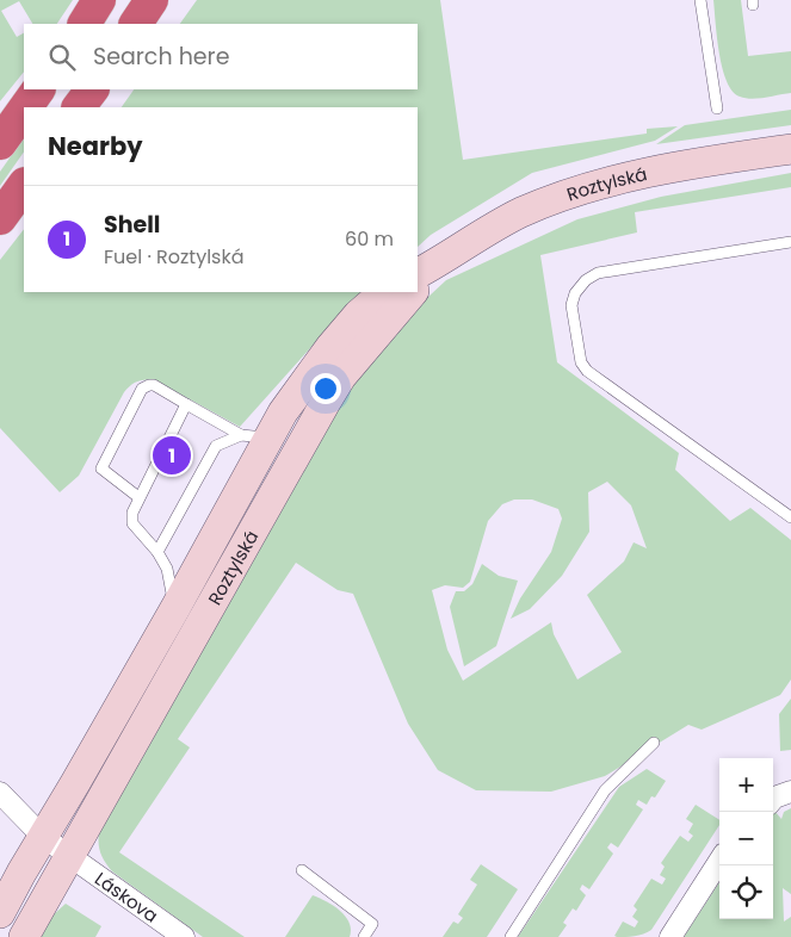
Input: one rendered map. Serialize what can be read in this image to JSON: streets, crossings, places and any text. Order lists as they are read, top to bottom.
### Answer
{
  "streets": {
    "main road": ["Roztylská"],
    "street": ["Láskova"]
  },
  "crossings": [
    ["Roztylská", "Láskova"]
  ],
  "page": {
    "search": "Search here",
    "heading": "Nearby",
    "list": [
      {
        "mark": "1",
        "name": "Shell",
        "note": "Fuel · Roztylská",
        "value": "60 m"
      }
    ],
    "pins": "1",
    "map_buttons": ["+", "−"]
  }
}
